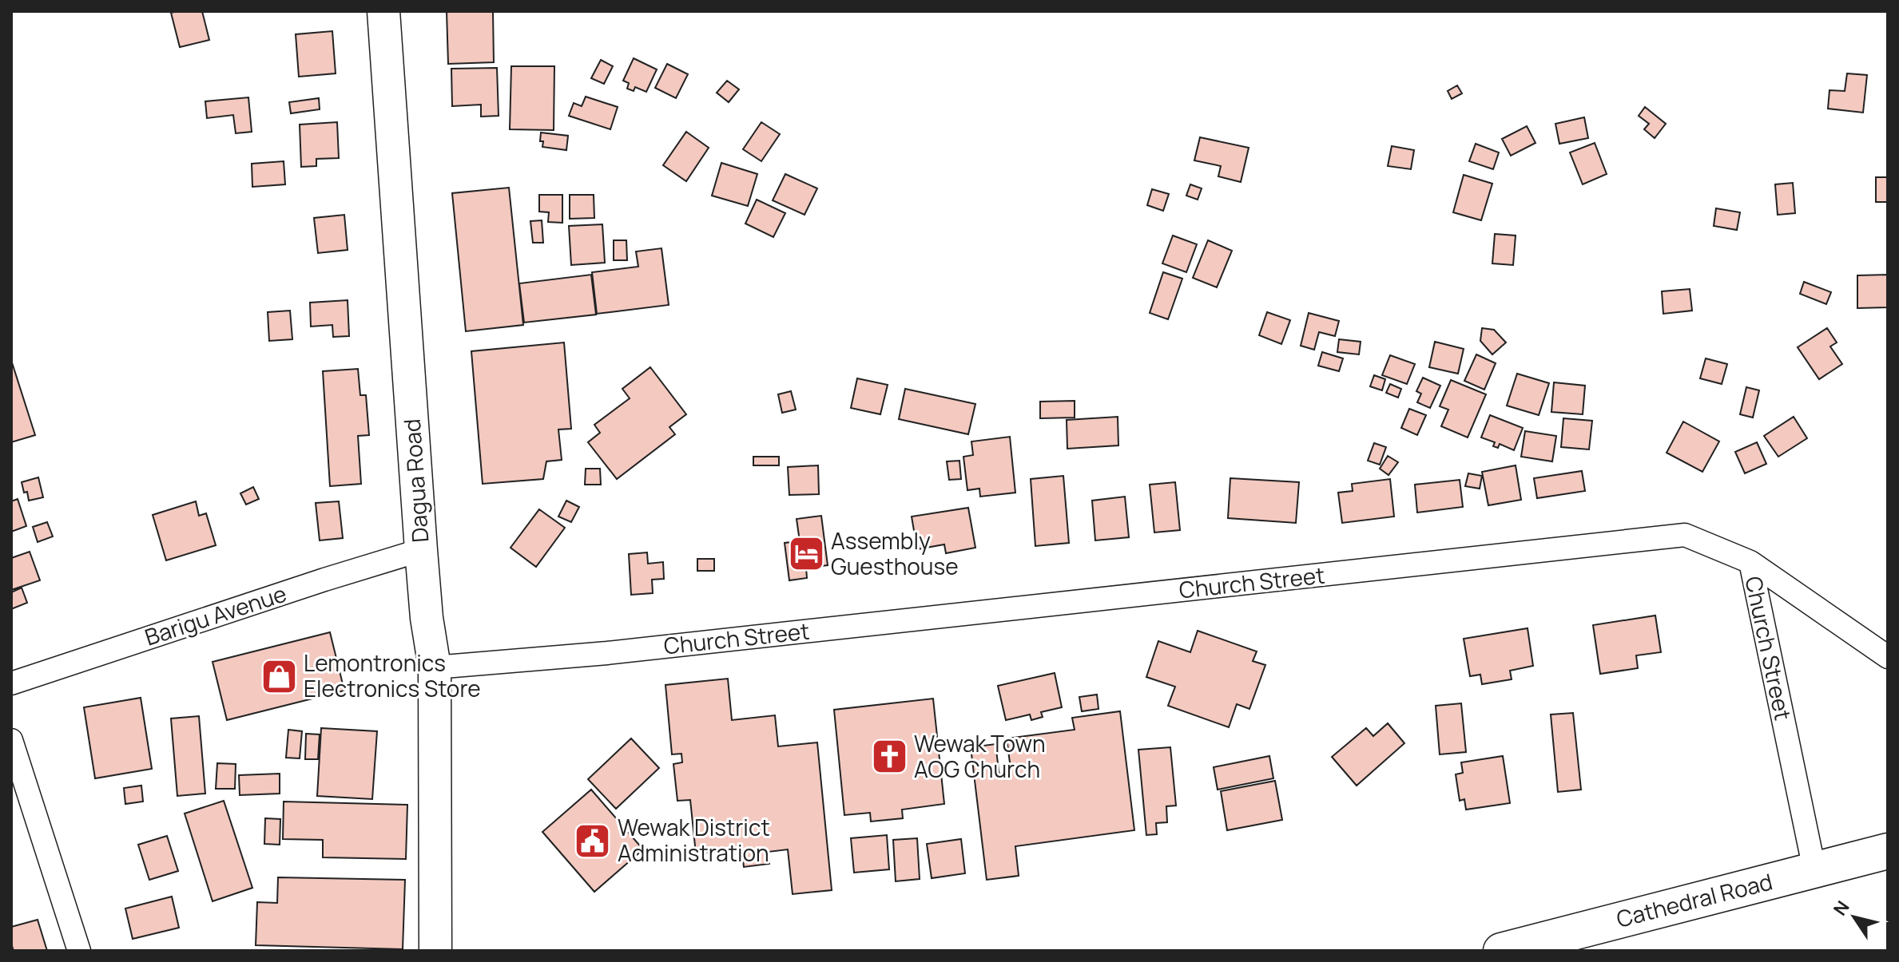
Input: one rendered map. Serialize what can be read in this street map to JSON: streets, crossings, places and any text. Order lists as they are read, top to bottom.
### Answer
{
  "streets": {
    "main road": ["Cathedral Road"],
    "street": ["Dagua Road", "Church Street", "Barigu Avenue"]
  },
  "crossings": [
    ["Dagua Road", "Church Street"],
    ["Dagua Road", "Barigu Avenue"],
    ["Church Street", "Cathedral Road"]
  ],
  "places": {
    "hotel": ["Assembly Guesthouse"],
    "shop": ["Lemontronics Electronics Store"],
    "church": ["Wewak Town AOG Church"],
    "public building": ["Wewak District Administration"]
  },
  "north": "top left"
}
